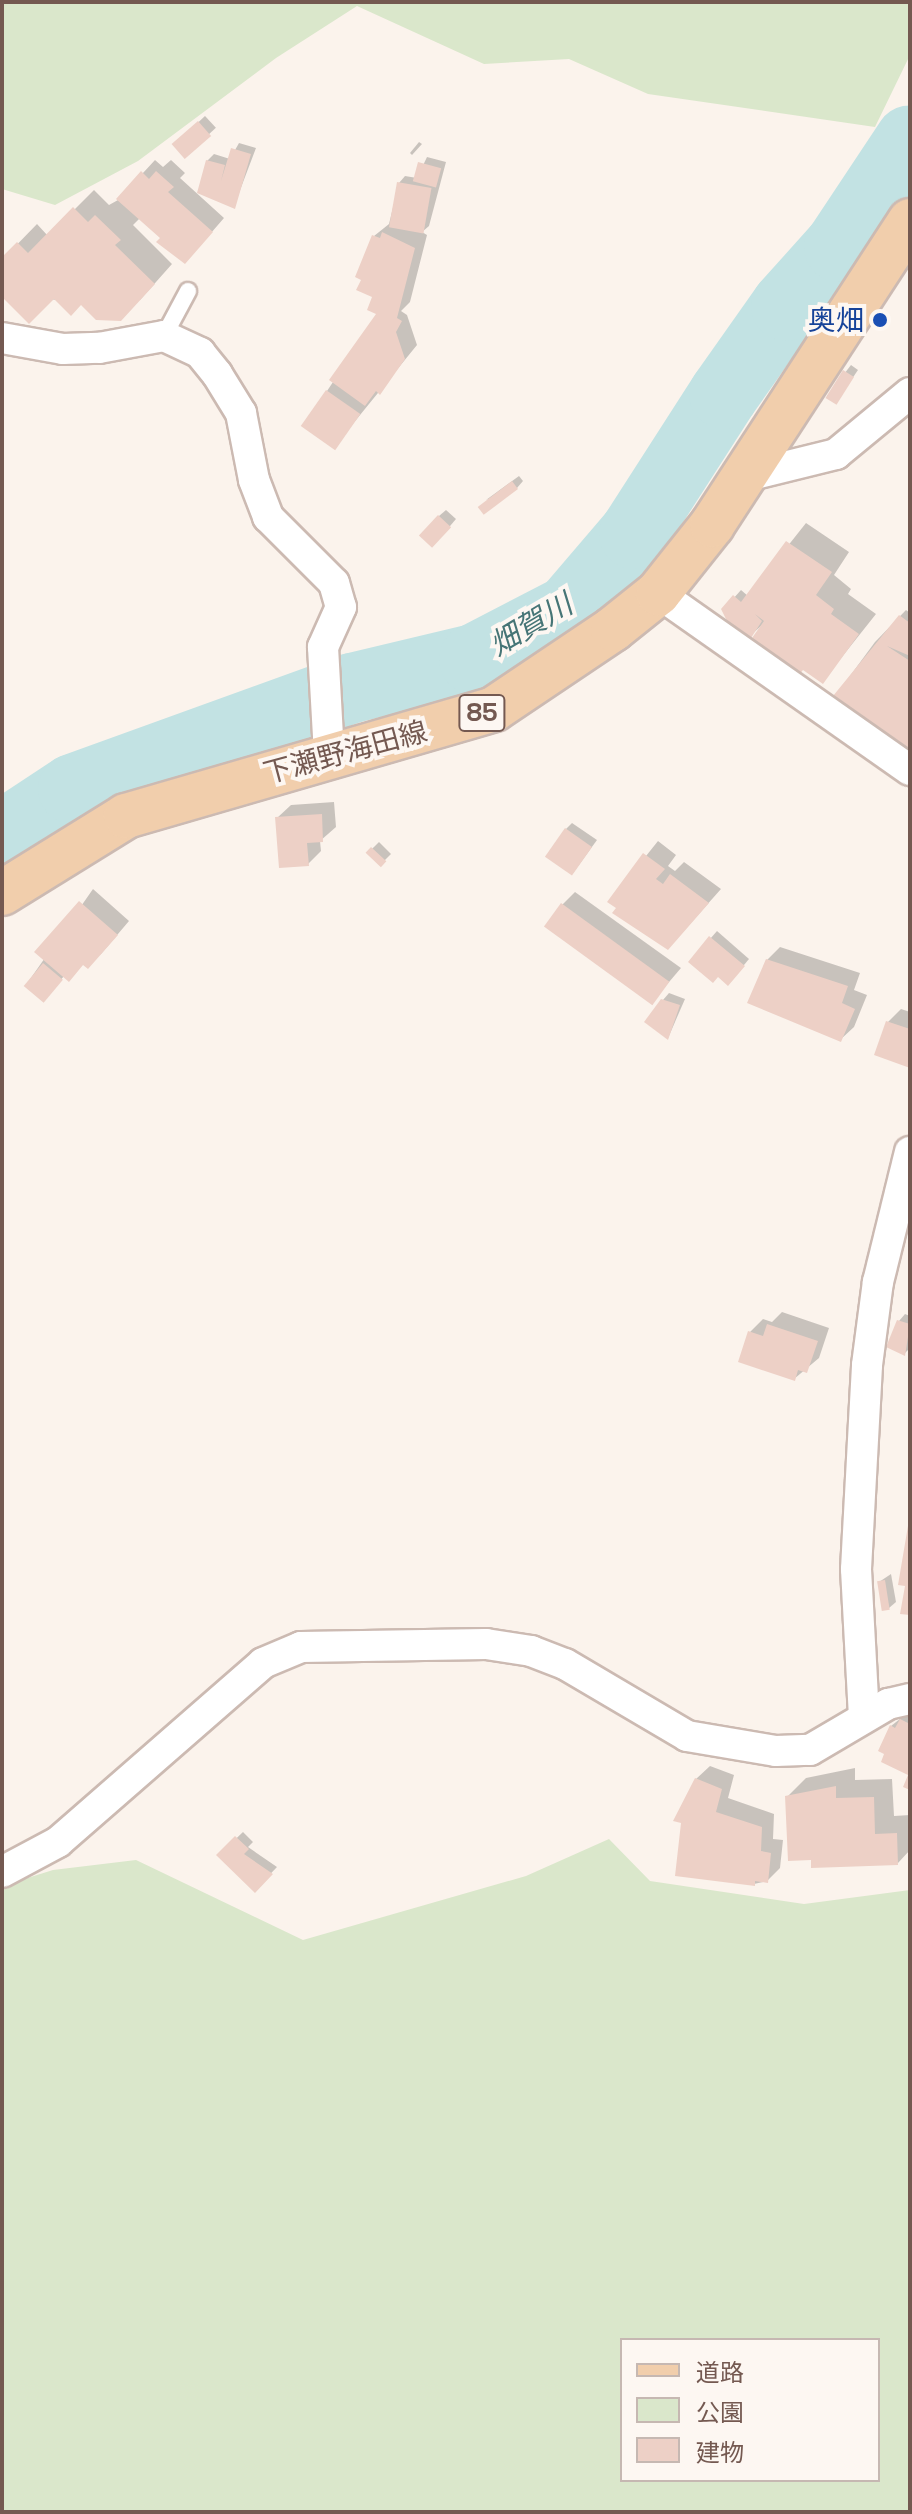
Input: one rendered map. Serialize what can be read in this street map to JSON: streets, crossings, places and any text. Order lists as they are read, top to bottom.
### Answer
{
  "streets": {
    "main road": ["85", "下瀬野海田線"]
  },
  "water": ["畑賀川"],
  "places": ["奥畑"],
  "legend": ["道路", "公園", "建物"]
}
